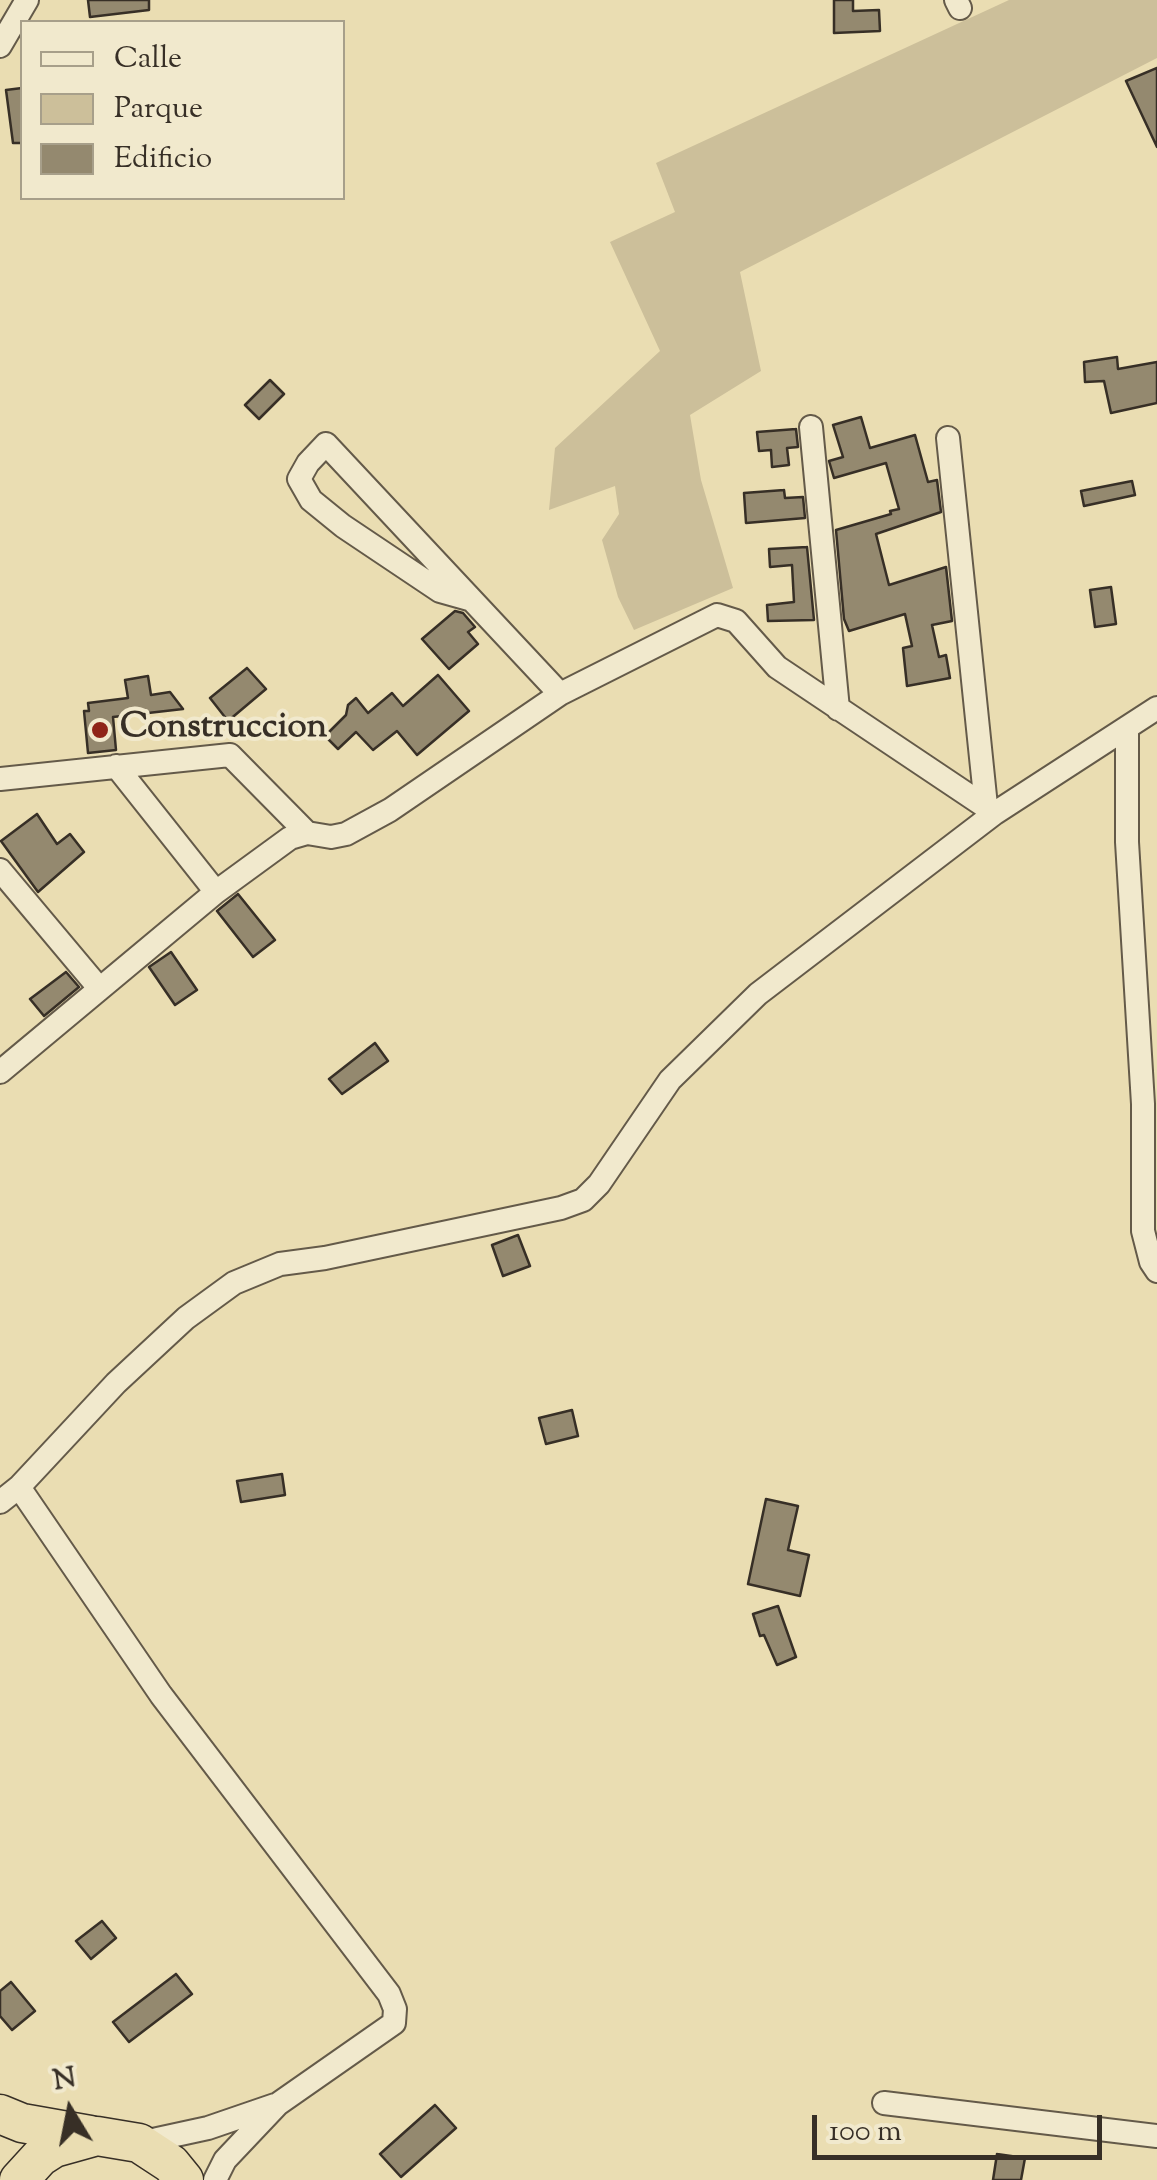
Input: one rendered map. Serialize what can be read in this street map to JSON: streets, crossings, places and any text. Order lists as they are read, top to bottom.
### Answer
{
  "places": ["Construccion"],
  "legend": ["Calle", "Parque", "Edificio"],
  "scale_bar": "100 m",
  "north": "top"
}
